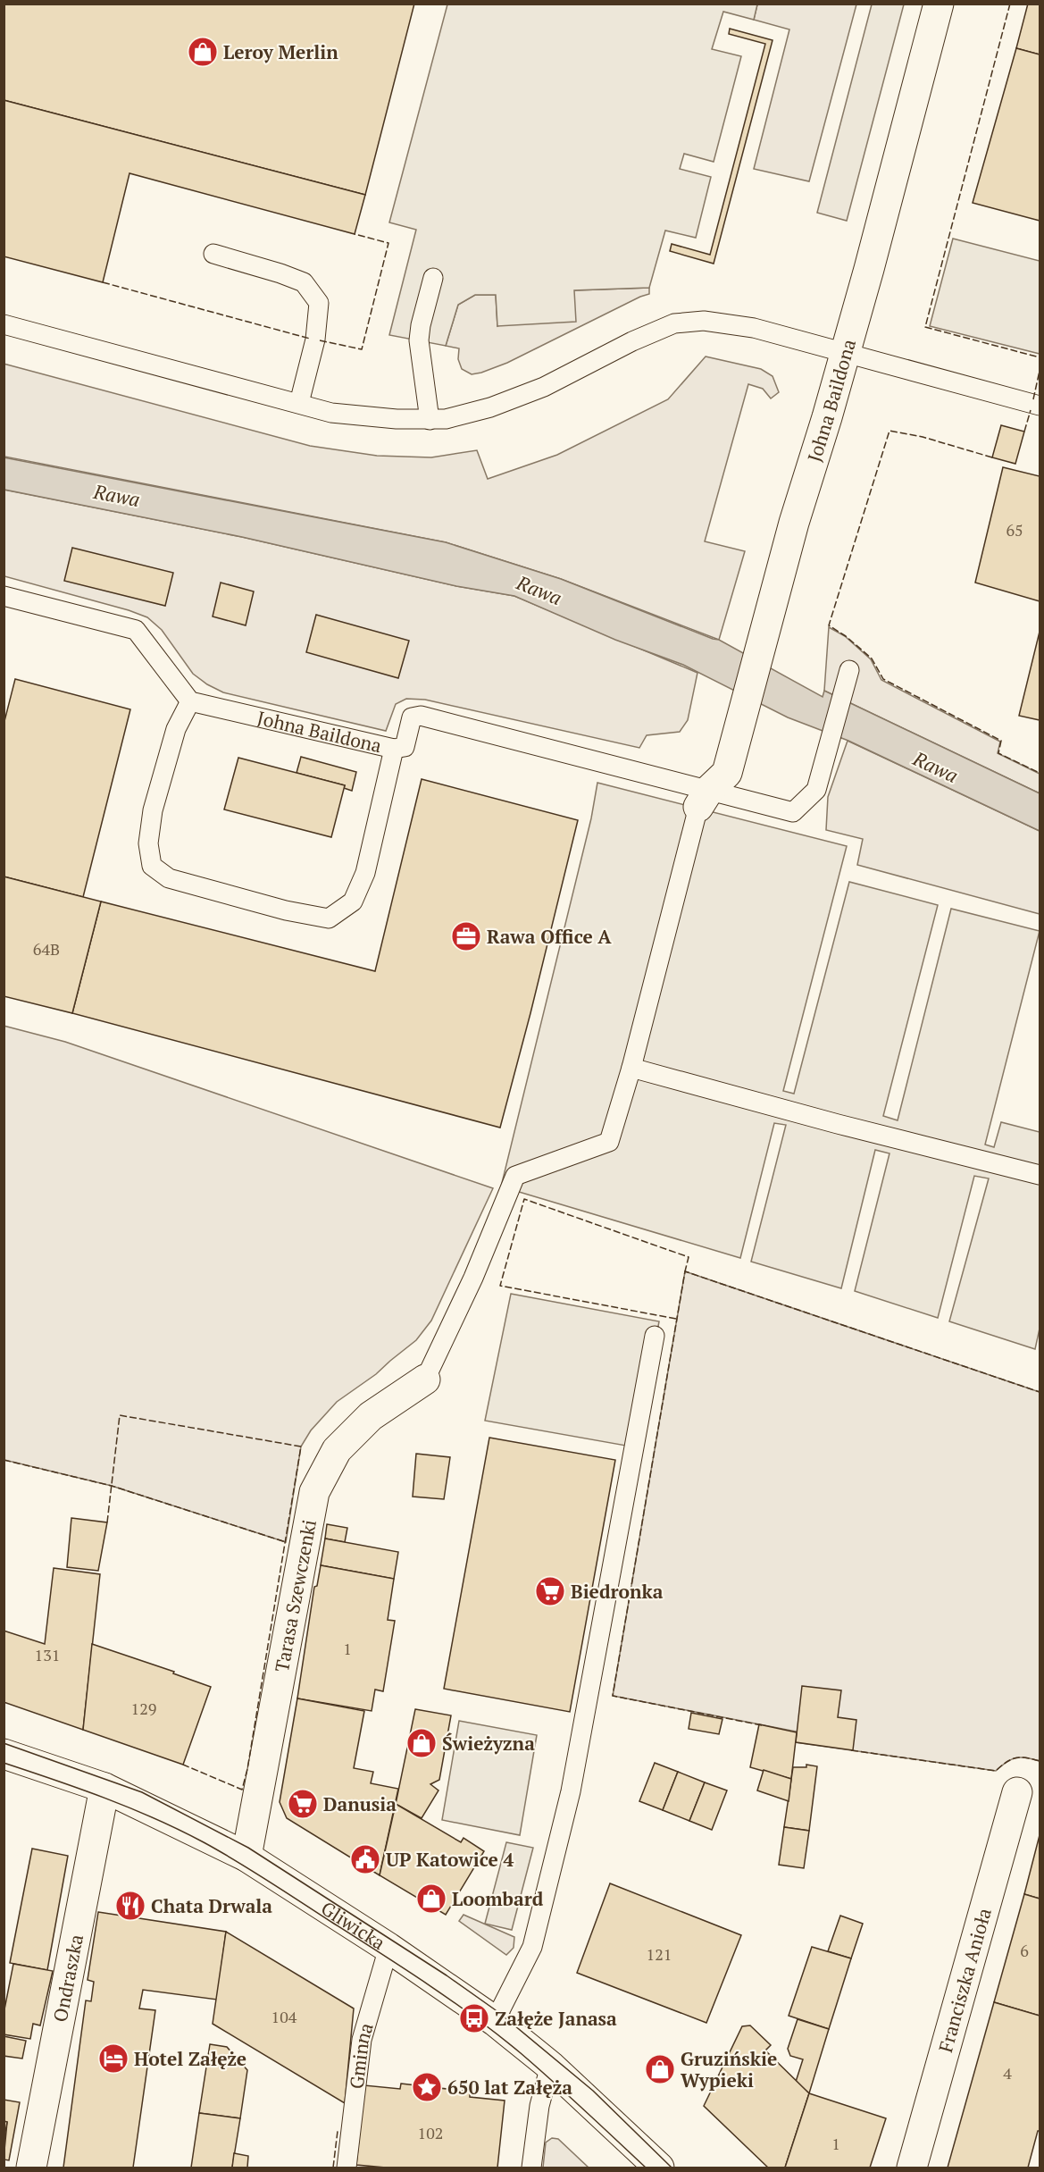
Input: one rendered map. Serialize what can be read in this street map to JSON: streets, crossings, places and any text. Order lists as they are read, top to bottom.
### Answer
{
  "streets": {
    "street": [
      "Johna Baildona",
      "Tarasa Szewczenki",
      "Gliwicka",
      "Ondraszka",
      "Franciszka Anioła"
    ],
    "lane": ["Gminna"]
  },
  "crossings": [
    ["Tarasa Szewczenki", "Gliwicka"],
    ["Gliwicka", "Ondraszka"],
    ["Gliwicka", "Gminna"]
  ],
  "water": ["Rawa"],
  "places": {
    "shop": [
      "Leroy Merlin",
      "Świeżyzna",
      "Loombard",
      "Gruzińskie Wypieki"
    ],
    "office": ["Rawa Office A"],
    "supermarket": ["Biedronka", "Danusia"],
    "public building": ["UP Katowice 4"],
    "restaurant": ["Chata Drwala"],
    "bus stop": ["Załęże Janasa"],
    "hotel": ["Hotel Załęże"],
    "place": ["650 lat Załęża"]
  },
  "house_numbers": [
    "65",
    "64B",
    "1",
    "131",
    "129",
    "6",
    "121",
    "104",
    "4",
    "102",
    "1"
  ]
}
